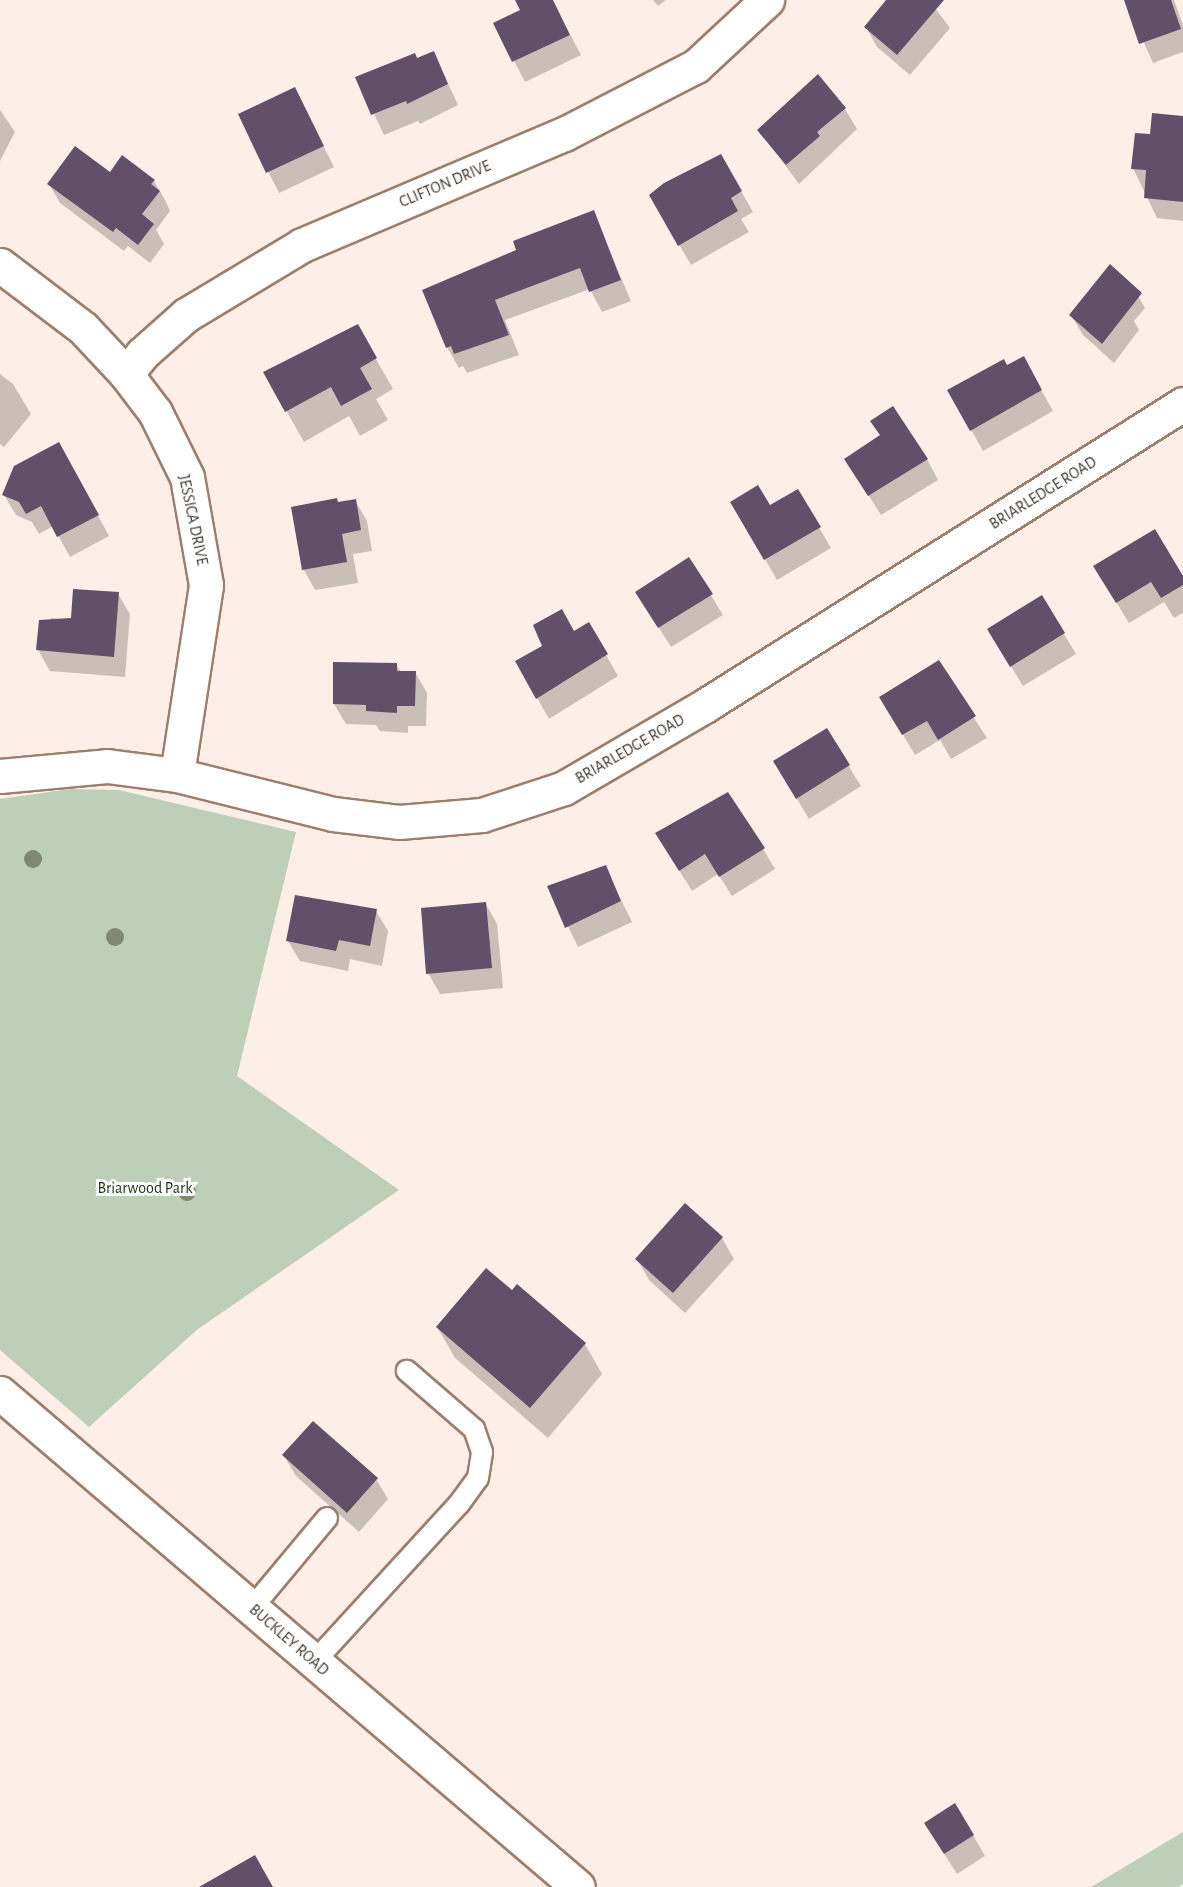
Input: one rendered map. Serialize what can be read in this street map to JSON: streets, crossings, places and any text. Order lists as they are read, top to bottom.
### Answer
{
  "streets": {
    "street": [
      "CLIFTON DRIVE",
      "BRIARLEDGE ROAD",
      "JESSICA DRIVE",
      "BUCKLEY ROAD"
    ]
  },
  "crossings": [
    ["CLIFTON DRIVE", "JESSICA DRIVE"],
    ["BRIARLEDGE ROAD", "JESSICA DRIVE"]
  ],
  "parks": ["Briarwood Park"]
}
